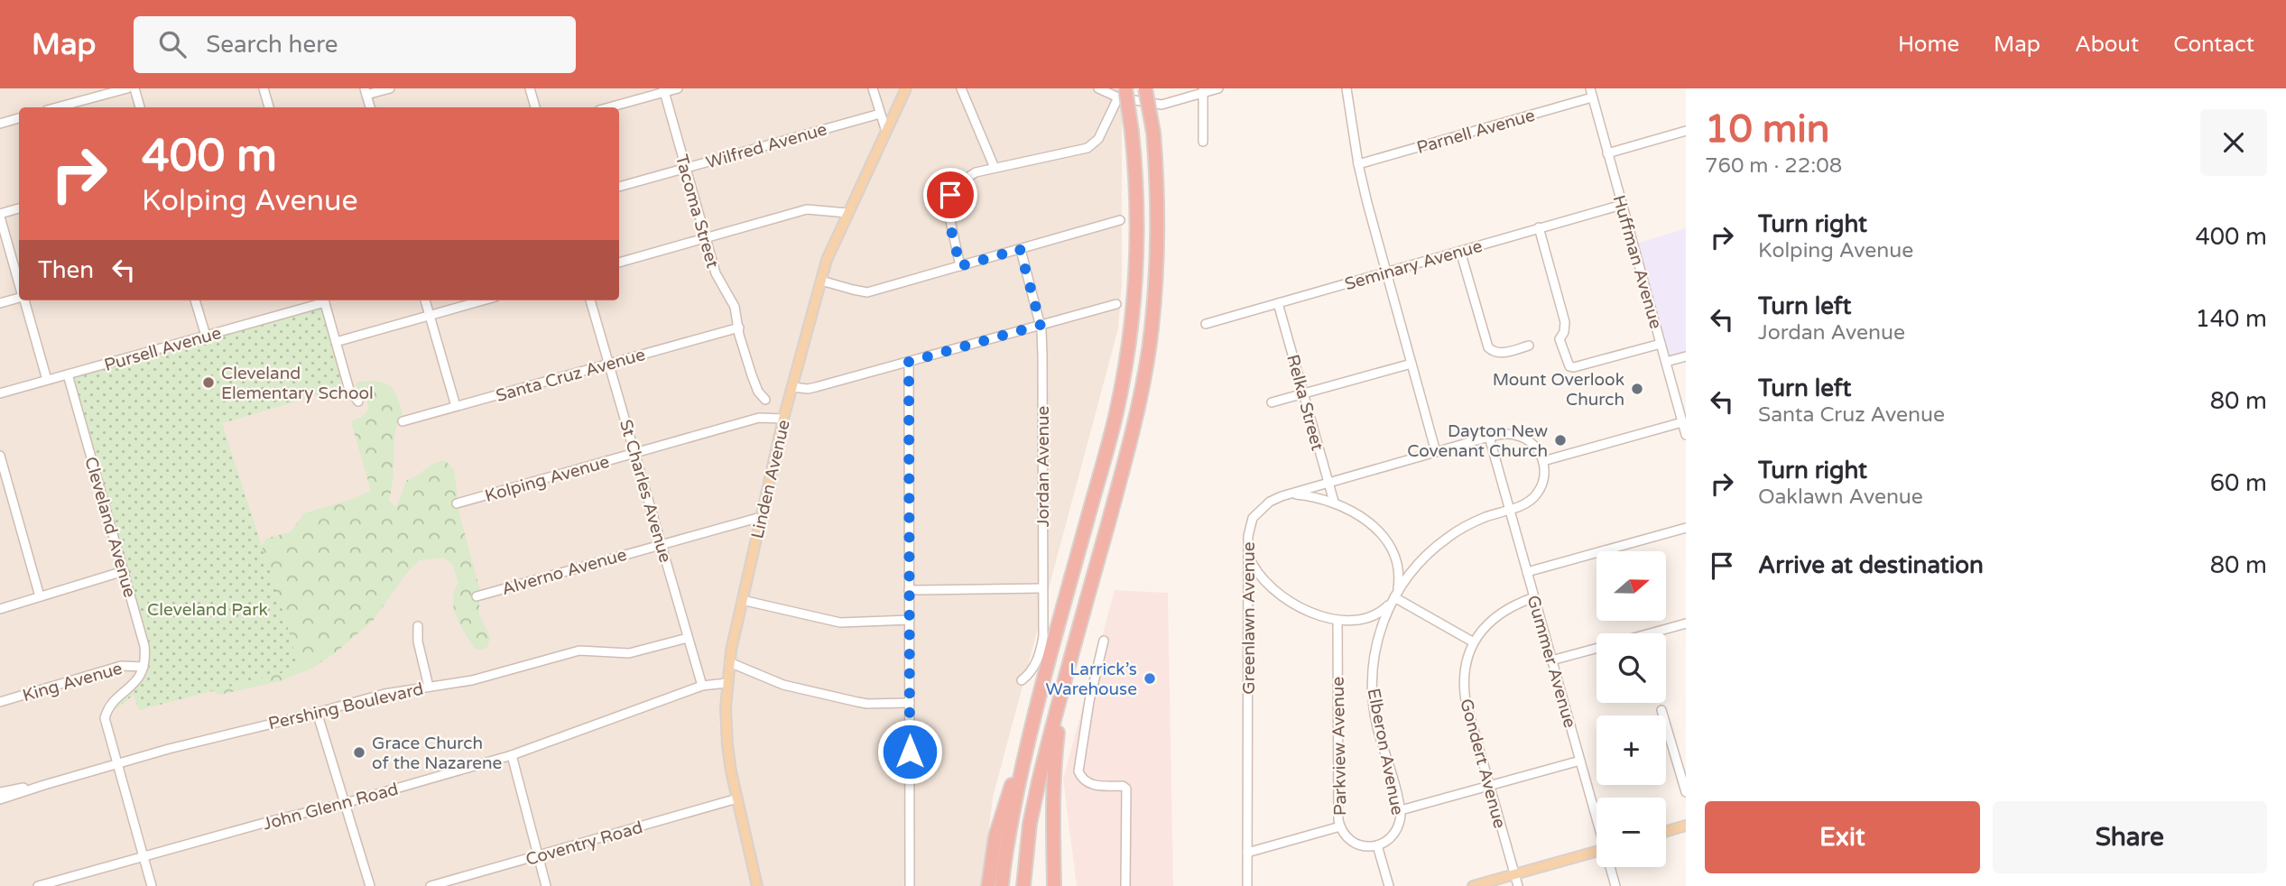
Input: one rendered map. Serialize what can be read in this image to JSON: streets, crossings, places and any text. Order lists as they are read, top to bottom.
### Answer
{
  "streets": {
    "main road": ["Linden Avenue"],
    "street": [
      "Parnell Avenue",
      "Wilfred Avenue",
      "Tacoma Street",
      "Huffman Avenue",
      "Seminary Avenue",
      "Pursell Avenue",
      "Santa Cruz Avenue",
      "Relka Street",
      "Jordan Avenue",
      "Kolping Avenue",
      "St Charles Avenue",
      "Cleveland Avenue",
      "Alverno Avenue",
      "Greenlawn Avenue",
      "Gummer Avenue",
      "King Avenue",
      "Pershing Boulevard",
      "Parkview Avenue",
      "Elberon Avenue",
      "Gondert Avenue",
      "John Glenn Road",
      "Coventry Road"
    ]
  },
  "crossings": [
    ["Parnell Avenue", "Huffman Avenue"],
    ["Wilfred Avenue", "Tacoma Street"],
    ["Tacoma Street", "Santa Cruz Avenue"],
    ["Huffman Avenue", "Seminary Avenue"],
    ["Seminary Avenue", "Relka Street"],
    ["Pursell Avenue", "Cleveland Avenue"],
    ["Santa Cruz Avenue", "St Charles Avenue"],
    ["Relka Street", "Greenlawn Avenue"],
    ["Relka Street", "Parkview Avenue"],
    ["Relka Street", "Elberon Avenue"],
    ["Kolping Avenue", "Linden Avenue"],
    ["Kolping Avenue", "St Charles Avenue"],
    ["Linden Avenue", "Alverno Avenue"],
    ["Linden Avenue", "John Glenn Road"],
    ["Linden Avenue", "Coventry Road"],
    ["St Charles Avenue", "Alverno Avenue"],
    ["St Charles Avenue", "Pershing Boulevard"],
    ["St Charles Avenue", "John Glenn Road"],
    ["Cleveland Avenue", "King Avenue"],
    ["Greenlawn Avenue", "Gummer Avenue"],
    ["Greenlawn Avenue", "Parkview Avenue"],
    ["Greenlawn Avenue", "Elberon Avenue"],
    ["Gummer Avenue", "Elberon Avenue"],
    ["Gummer Avenue", "Gondert Avenue"],
    ["Parkview Avenue", "Elberon Avenue"]
  ],
  "parks": ["Cleveland Park"],
  "places": [
    "Cleveland Elementary School",
    "Mount Overlook Church",
    "Dayton New Covenant Church",
    "Larrick’s Warehouse",
    "Grace Church of the Nazarene"
  ],
  "north": "right",
  "page": {
    "header": "Map",
    "search": "Search here",
    "nav": [
      "Home",
      "Map",
      "About",
      "Contact"
    ],
    "heading": ["10 min", "760 m · 22:08"],
    "turn": ["400 m", "Kolping Avenue"],
    "list": [
      {
        "name": "Turn right",
        "note": "Kolping Avenue",
        "value": "400 m"
      },
      {
        "name": "Turn left",
        "note": "Jordan Avenue",
        "value": "140 m"
      },
      {
        "name": "Turn left",
        "note": "Santa Cruz Avenue",
        "value": "80 m"
      },
      {
        "name": "Turn right",
        "note": "Oaklawn Avenue",
        "value": "60 m"
      },
      {
        "name": "Arrive at destination",
        "value": "80 m"
      }
    ],
    "then": "Then",
    "map_buttons": ["+", "−"],
    "buttons": ["Exit", "Share"]
  }
}
